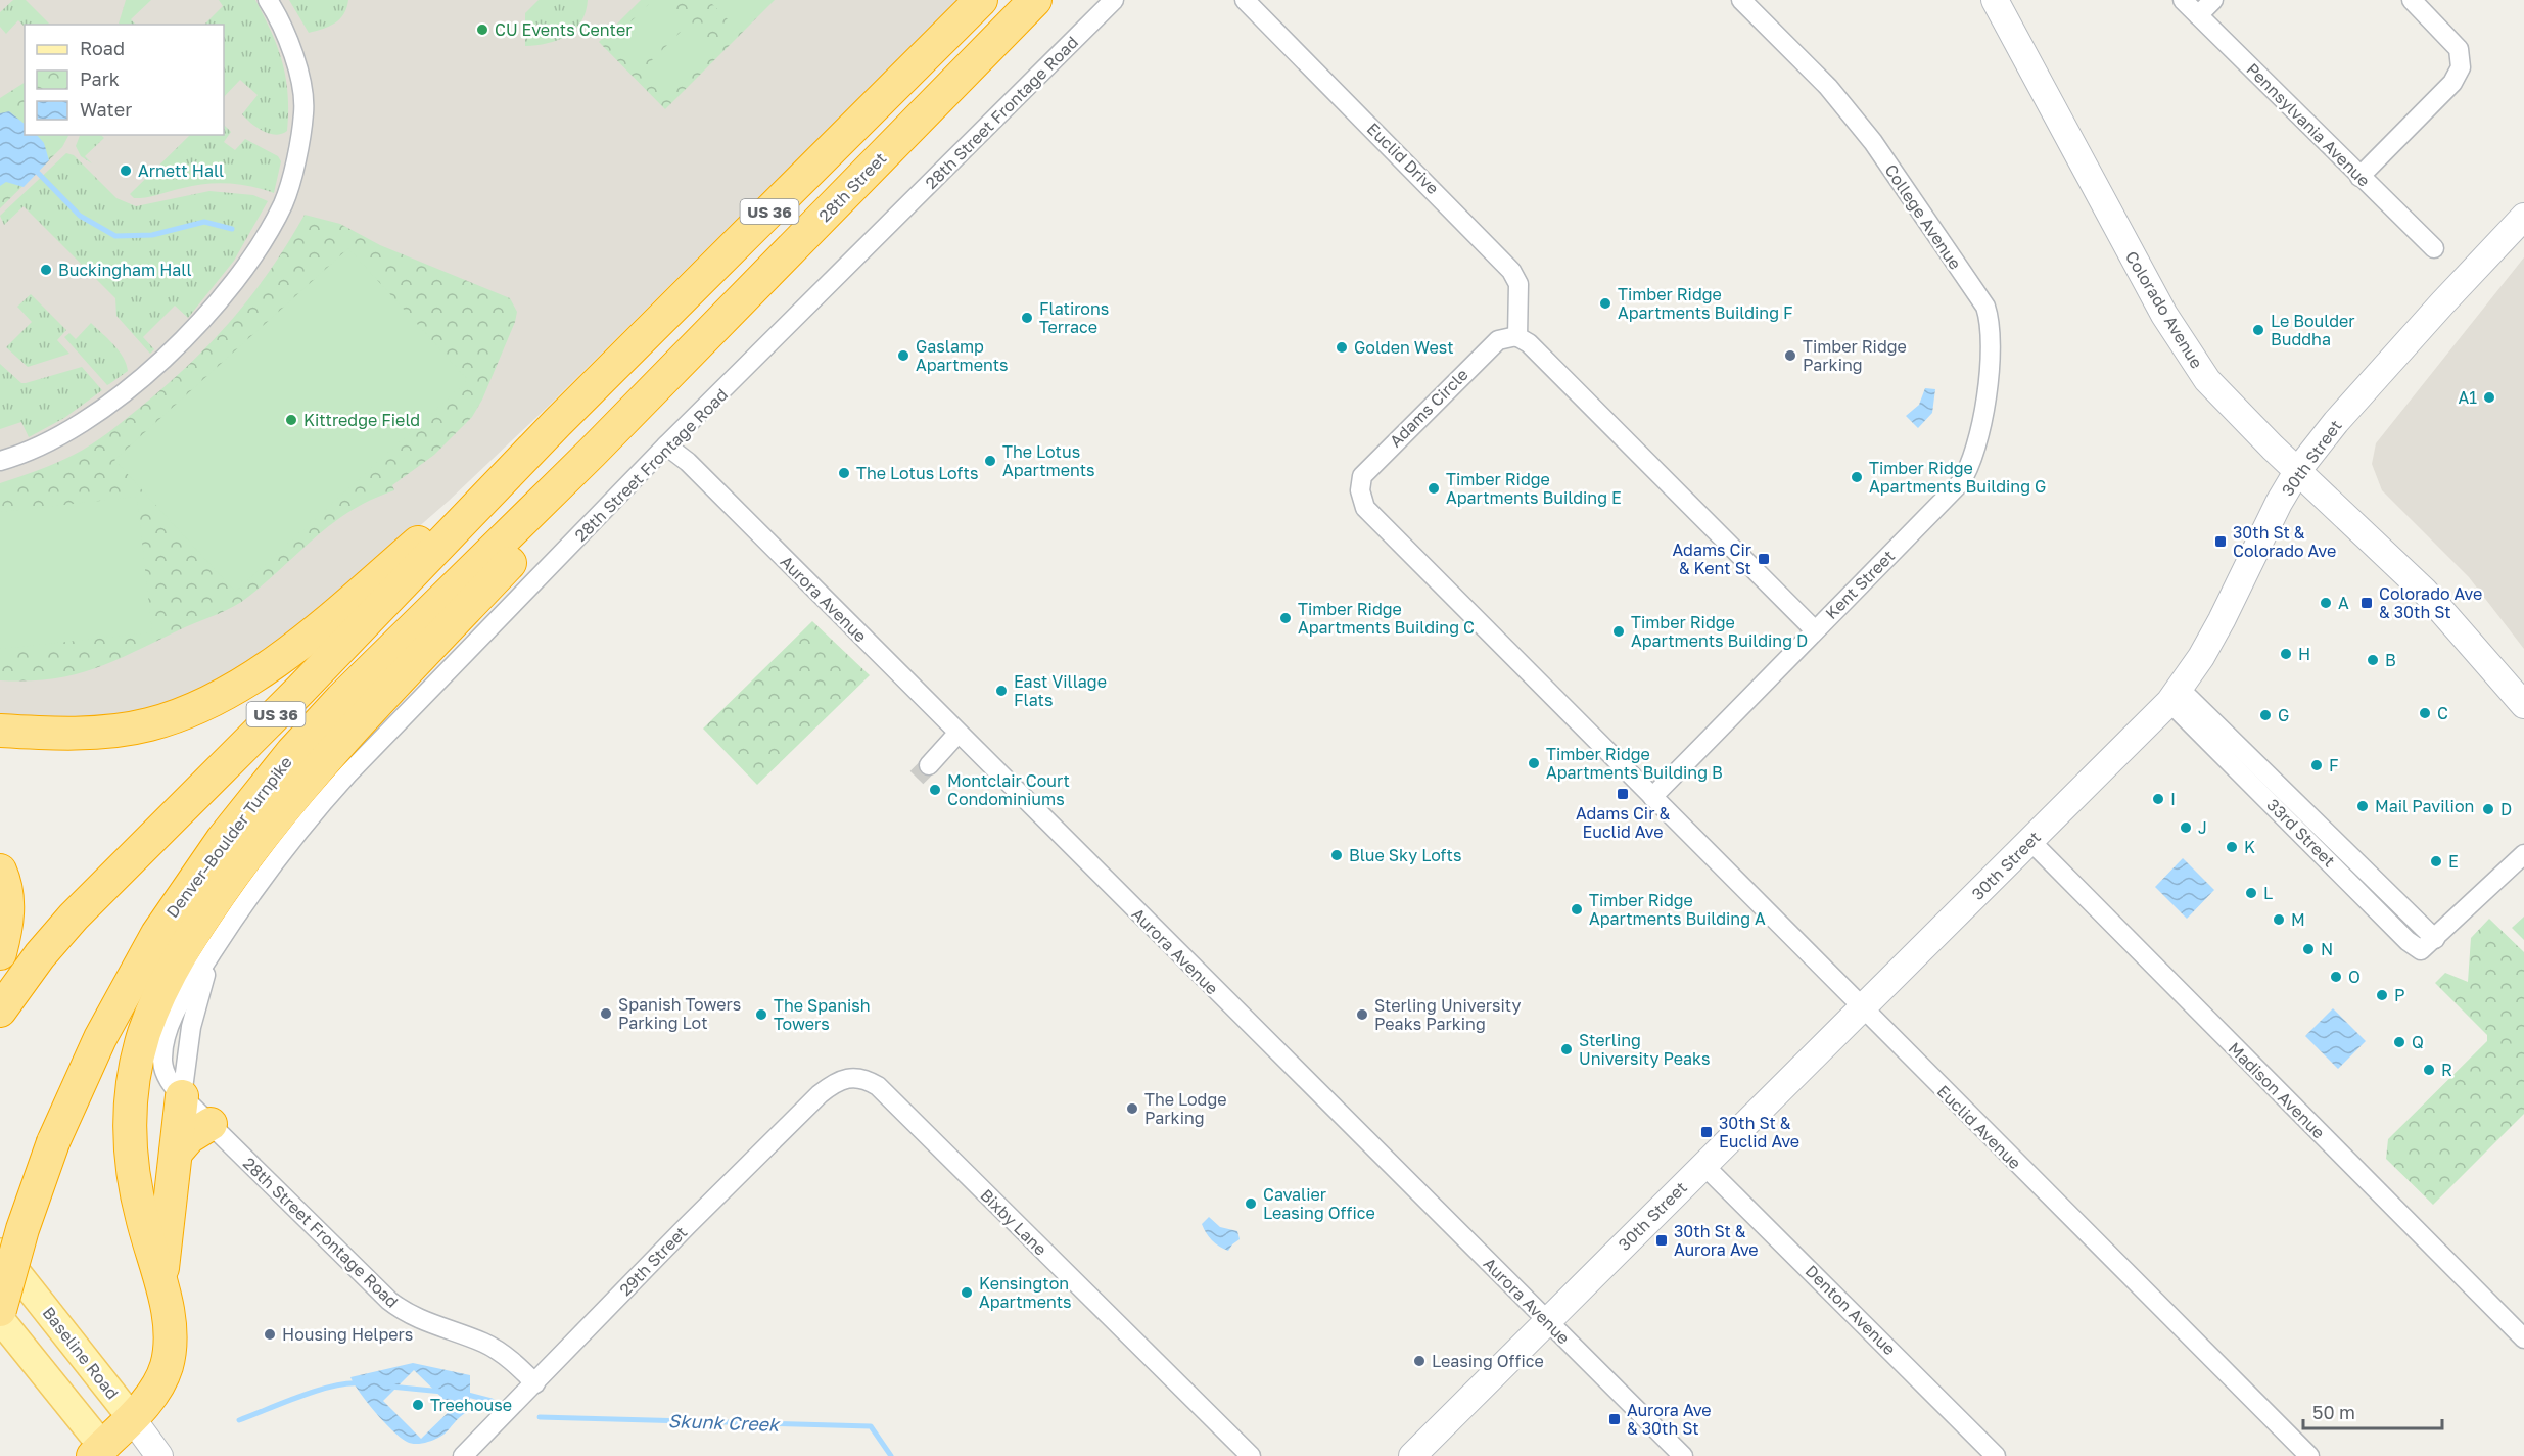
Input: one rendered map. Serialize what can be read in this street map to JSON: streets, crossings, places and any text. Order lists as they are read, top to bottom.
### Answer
{
  "streets": {
    "highway": ["28th Street", "US 36", "Denver–Boulder Turnpike"],
    "main road": ["Colorado Avenue", "30th Street", "Baseline Road"],
    "street": [
      "28th Street Frontage Road",
      "Pennsylvania Avenue",
      "Euclid Drive",
      "College Avenue",
      "Adams Circle",
      "Kent Street",
      "Aurora Avenue",
      "33rd Street",
      "Madison Avenue",
      "Euclid Avenue",
      "Bixby Lane",
      "29th Street",
      "Denton Avenue"
    ]
  },
  "crossings": [
    ["28th Street Frontage Road", "Aurora Avenue"],
    ["28th Street Frontage Road", "29th Street"],
    ["Euclid Drive", "Adams Circle"],
    ["28th Street", "Denver–Boulder Turnpike"],
    ["College Avenue", "Kent Street"],
    ["Colorado Avenue", "30th Street"],
    ["Adams Circle", "Kent Street"],
    ["Adams Circle", "Euclid Avenue"],
    ["30th Street", "Aurora Avenue"],
    ["30th Street", "33rd Street"],
    ["30th Street", "Madison Avenue"],
    ["30th Street", "Euclid Avenue"],
    ["30th Street", "Denton Avenue"],
    ["Kent Street", "Euclid Avenue"],
    ["Bixby Lane", "29th Street"]
  ],
  "water": ["Skunk Creek"],
  "places": {
    "other": [
      "CU Events Center",
      "Arnett Hall",
      "Buckingham Hall",
      "Timber Ridge Apartments Building F",
      "Flatirons Terrace",
      "Le Boulder Buddha",
      "Golden West",
      "Gaslamp Apartments",
      "Timber Ridge Parking",
      "A1",
      "Kittredge Field",
      "The Lotus Apartments",
      "The Lotus Lofts",
      "Timber Ridge Apartments Building G",
      "Timber Ridge Apartments Building E",
      "A",
      "Timber Ridge Apartments Building C",
      "Timber Ridge Apartments Building D",
      "H",
      "B",
      "East Village Flats",
      "C",
      "G",
      "Timber Ridge Apartments Building B",
      "F",
      "Montclair Court Condominiums",
      "I",
      "Mail Pavilion",
      "D",
      "J",
      "K",
      "Blue Sky Lofts",
      "E",
      "L",
      "Timber Ridge Apartments Building A",
      "M",
      "N",
      "O",
      "P",
      "Spanish Towers Parking Lot",
      "The Spanish Towers",
      "Sterling University Peaks Parking",
      "Q",
      "Sterling University Peaks",
      "R",
      "The Lodge Parking",
      "Cavalier Leasing Office",
      "Kensington Apartments",
      "Housing Helpers",
      "Leasing Office",
      "Treehouse"
    ],
    "transit": [
      "30th St & Colorado Ave",
      "Adams Cir & Kent St",
      "Colorado Ave & 30th St",
      "Adams Cir & Euclid Ave",
      "30th St & Euclid Ave",
      "30th St & Aurora Ave",
      "Aurora Ave & 30th St"
    ]
  },
  "legend": ["Road", "Park", "Water"],
  "scale_bar": "50 m"
}
